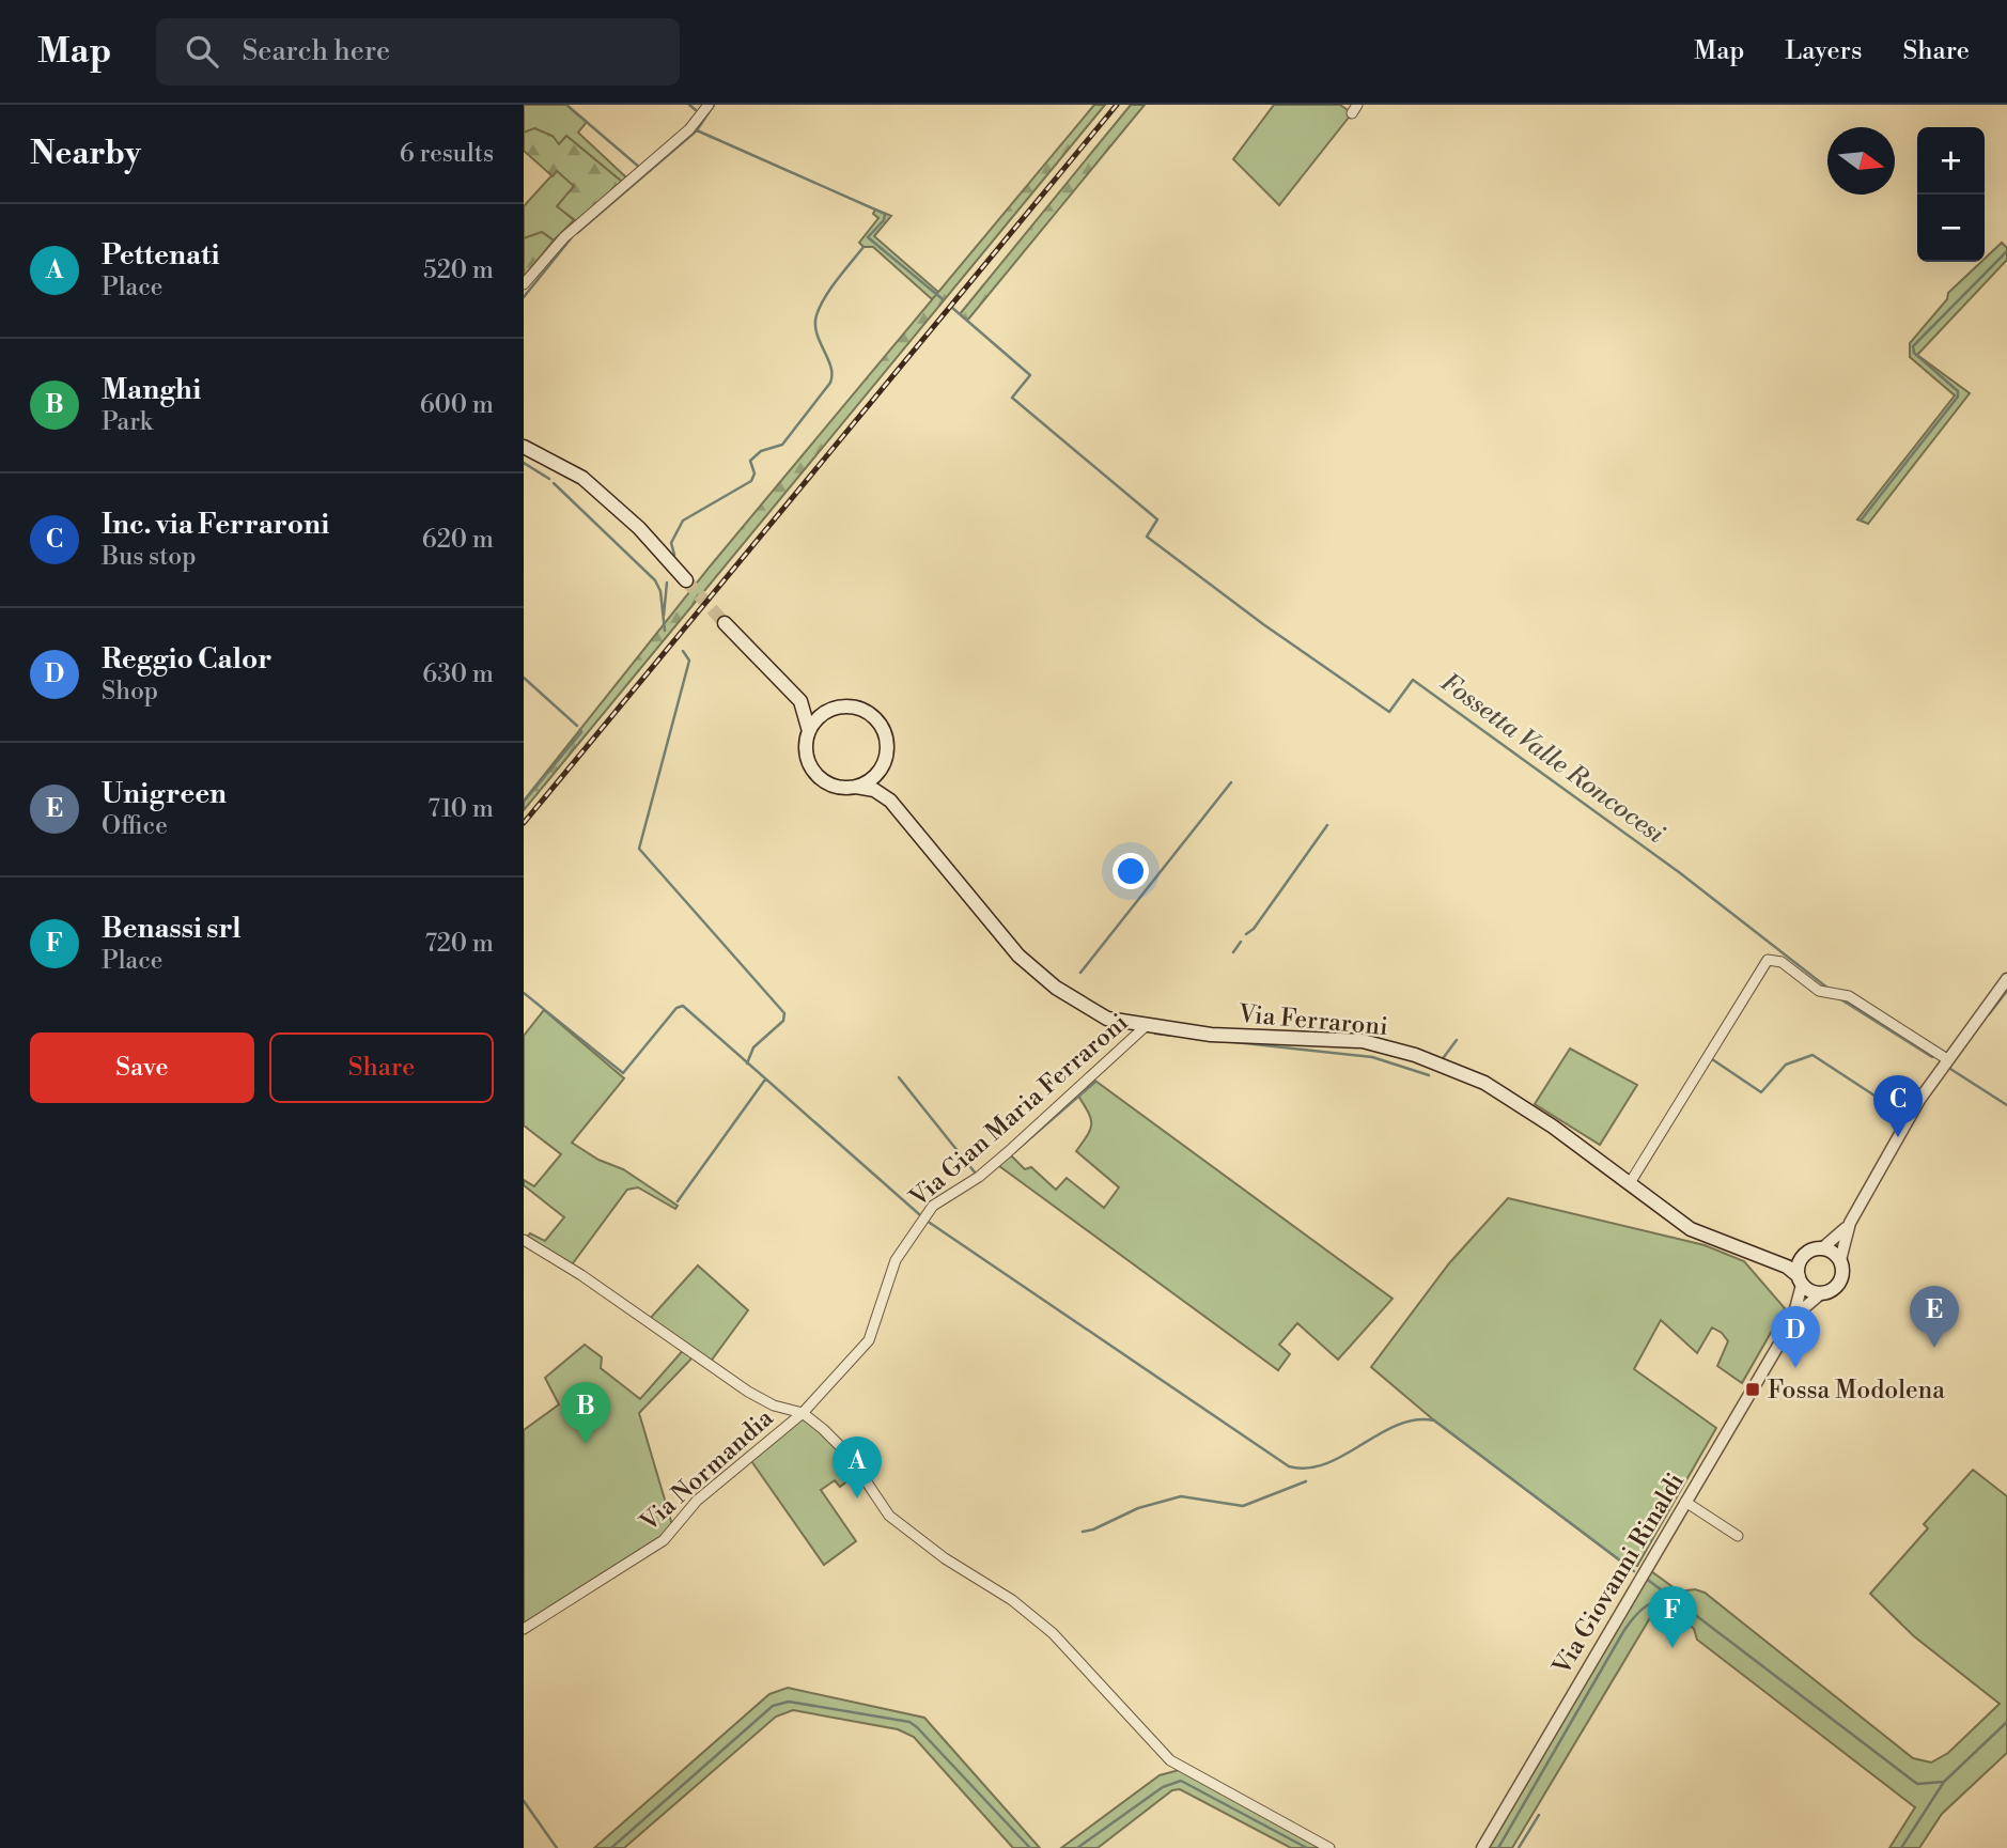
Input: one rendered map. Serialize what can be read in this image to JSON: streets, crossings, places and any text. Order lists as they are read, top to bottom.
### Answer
{
  "streets": {
    "main road": ["Via Ferraroni"],
    "street": ["Via Gian Maria Ferraroni", "Via Normandia", "Via Giovanni Rinaldi"]
  },
  "crossings": [
    ["Via Ferraroni", "Via Gian Maria Ferraroni"],
    ["Via Ferraroni", "Via Giovanni Rinaldi"],
    ["Via Gian Maria Ferraroni", "Via Normandia"]
  ],
  "water": ["Fossetta Valle Roncocesi"],
  "places": {
    "transit": ["Fossa Modolena"]
  },
  "north": "right",
  "page": {
    "header": "Map",
    "search": "Search here",
    "nav": ["Map", "Layers", "Share"],
    "heading": ["Nearby", "6 results"],
    "map_buttons": ["+", "−"],
    "list": [
      {
        "mark": "A",
        "name": "Pettenati",
        "note": "Place",
        "value": "520 m"
      },
      {
        "mark": "B",
        "name": "Manghi",
        "note": "Park",
        "value": "600 m"
      },
      {
        "mark": "C",
        "name": "Inc. via Ferraroni",
        "note": "Bus stop",
        "value": "620 m"
      },
      {
        "mark": "D",
        "name": "Reggio Calor",
        "note": "Shop",
        "value": "630 m"
      },
      {
        "mark": "E",
        "name": "Unigreen",
        "note": "Office",
        "value": "710 m"
      },
      {
        "mark": "F",
        "name": "Benassi srl",
        "note": "Place",
        "value": "720 m"
      }
    ],
    "buttons": ["Save", "Share"],
    "pins": [
      "C",
      "E",
      "D",
      "B",
      "A",
      "F"
    ]
  }
}
